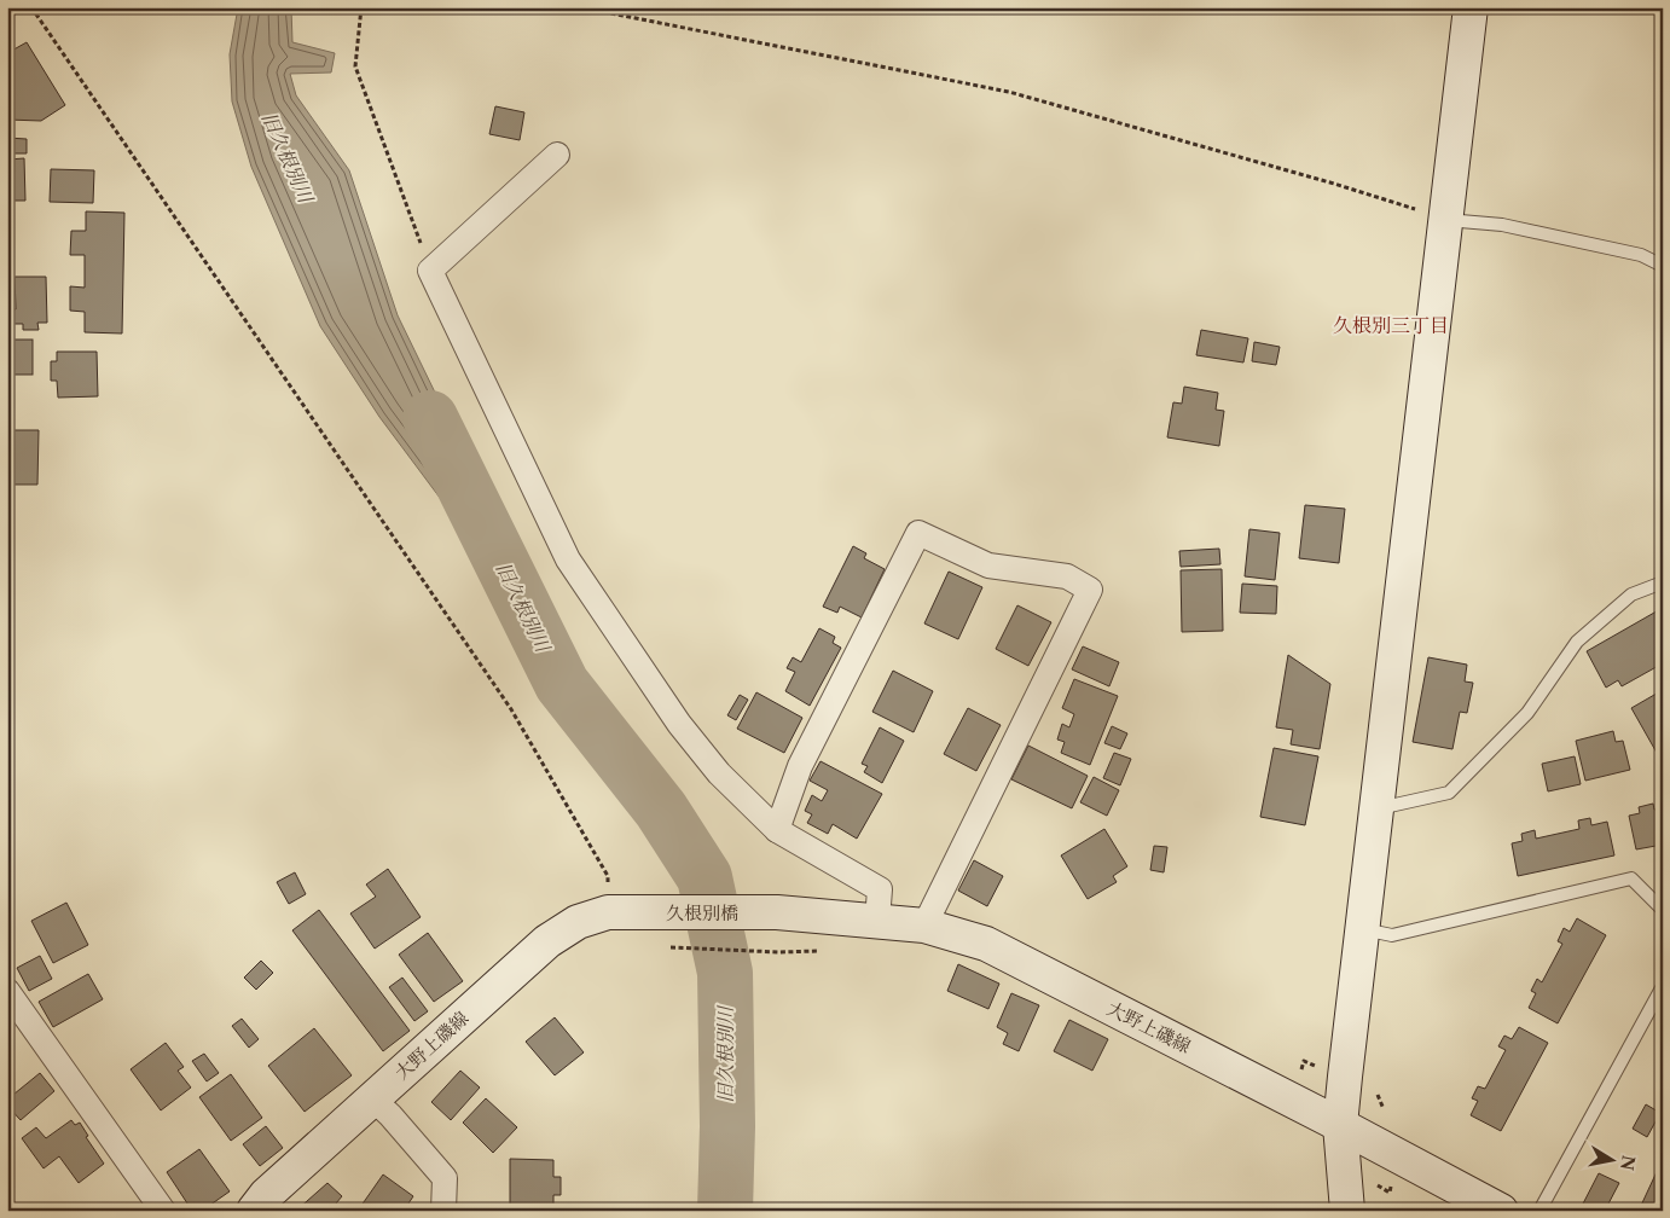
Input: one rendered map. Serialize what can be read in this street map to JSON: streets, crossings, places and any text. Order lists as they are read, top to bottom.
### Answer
{
  "streets": {
    "main road": ["久根別橋", "大野上磯線"]
  },
  "crossings": [
    ["久根別橋", "大野上磯線"]
  ],
  "districts": ["久根別三丁目"],
  "water": ["旧久根別川"],
  "north": "right"
}
